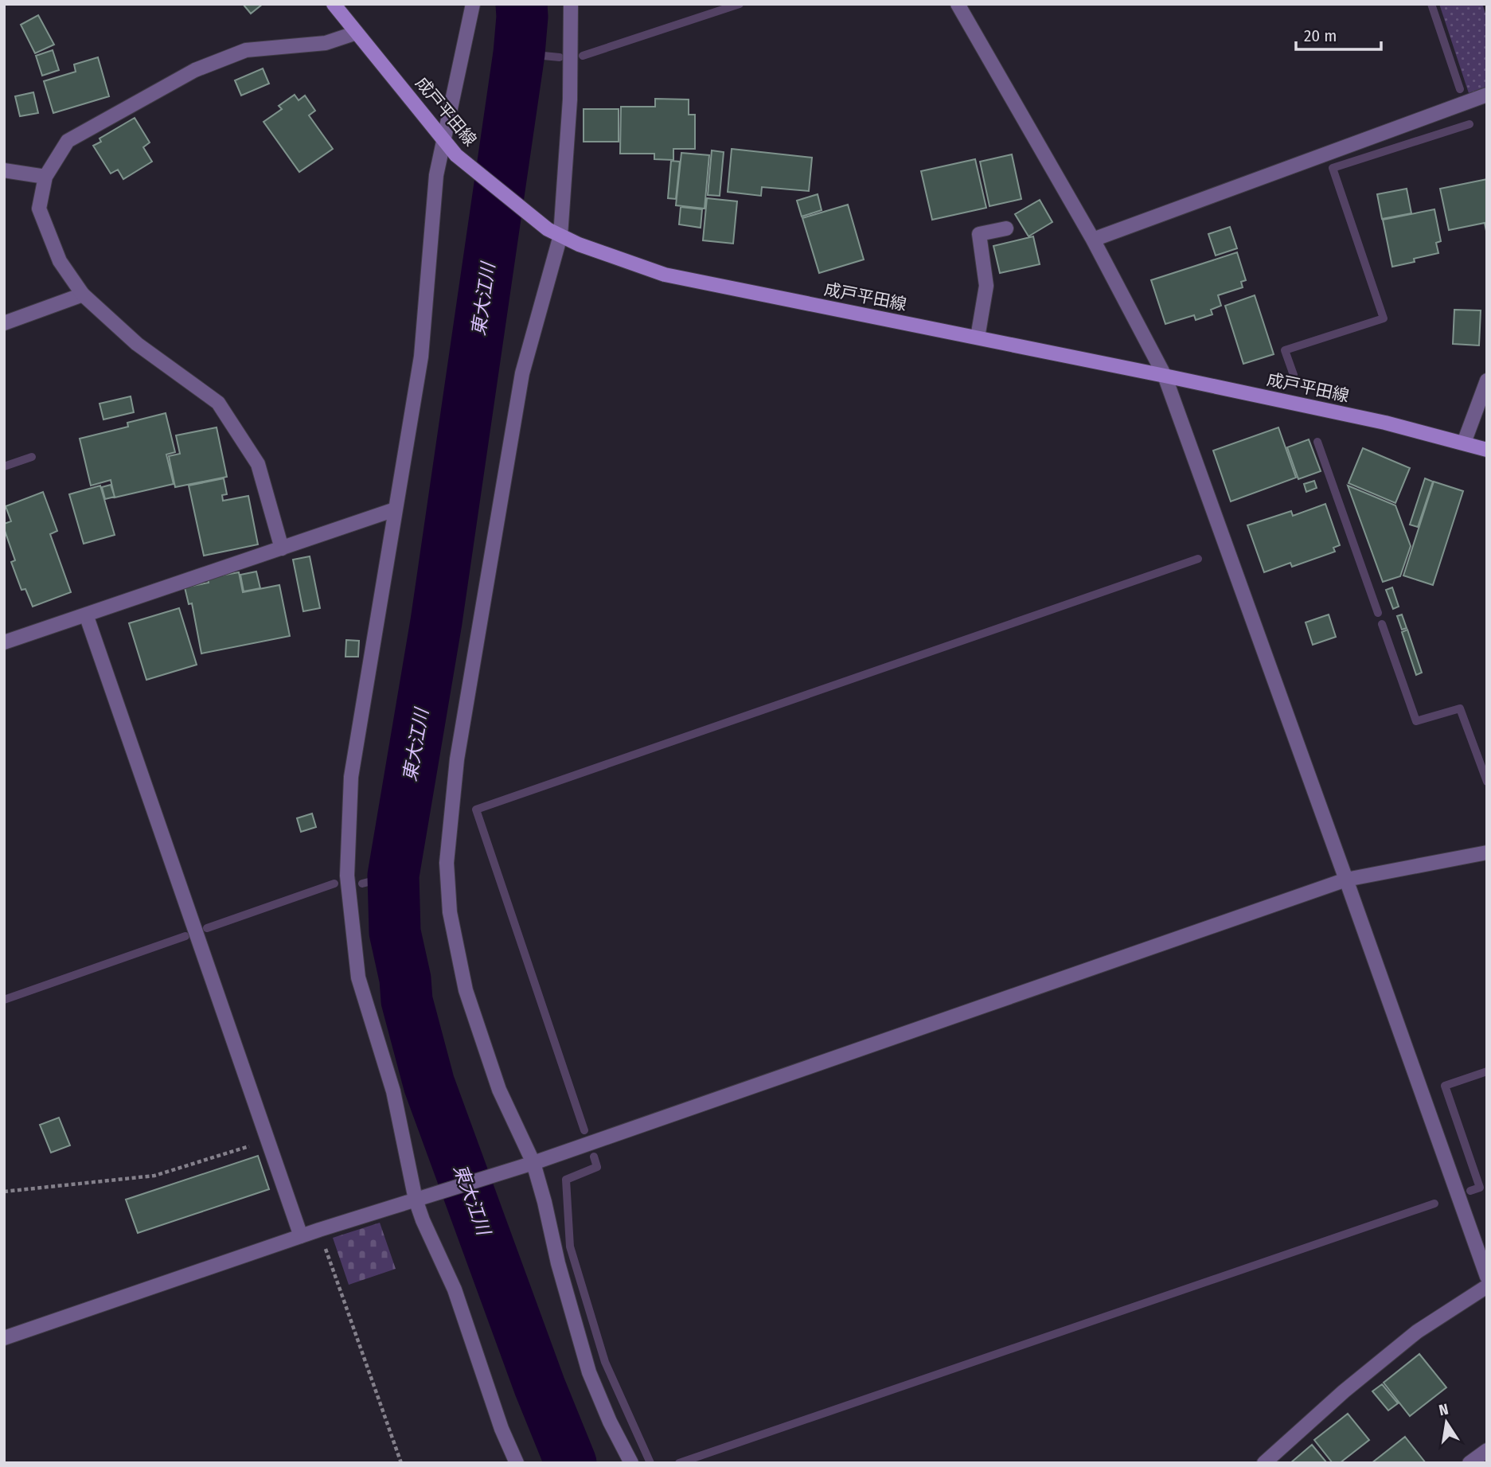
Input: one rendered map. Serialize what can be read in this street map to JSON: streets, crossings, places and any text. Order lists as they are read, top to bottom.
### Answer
{
  "streets": {
    "main road": ["成戸平田線"]
  },
  "water": ["東大江川"],
  "scale_bar": "20 m",
  "north": "top"
}
